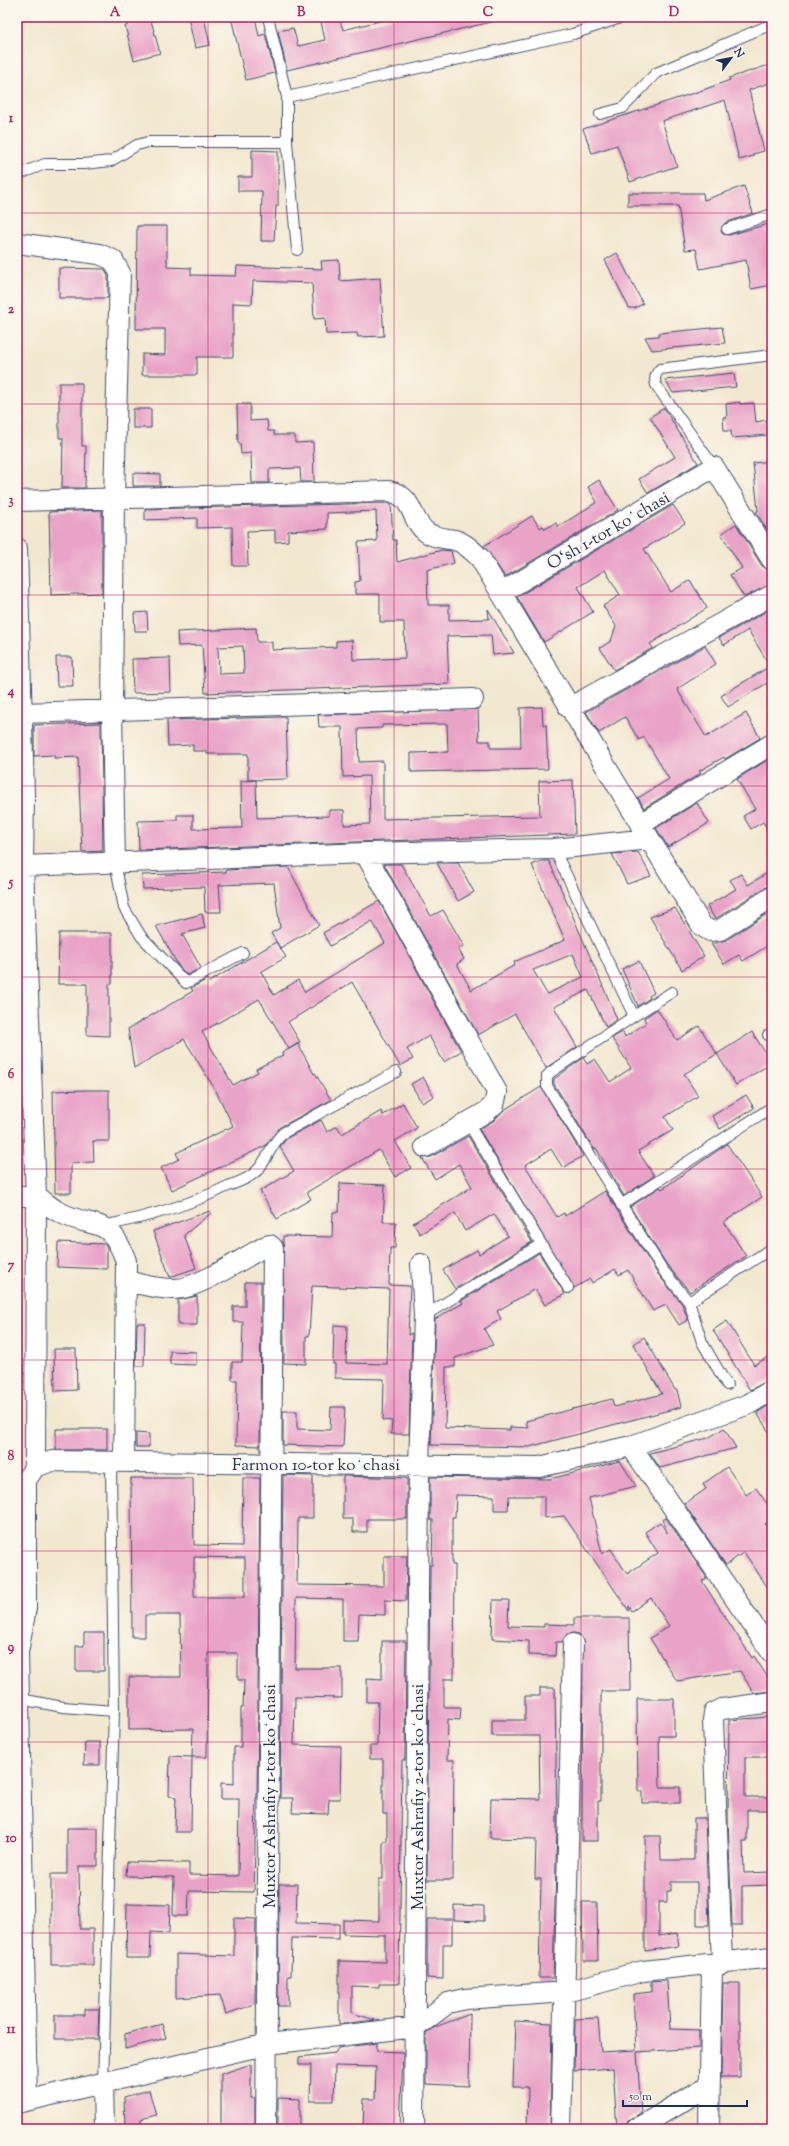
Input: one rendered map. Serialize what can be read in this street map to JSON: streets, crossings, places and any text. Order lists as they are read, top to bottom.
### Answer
{
  "streets": {
    "street": [
      "O‘sh 1-tor koʻchasi",
      "Farmon 10-tor koʻchasi",
      "Muxtor Ashrafiy 1-tor koʻchasi",
      "Muxtor Ashrafiy 2-tor koʻchasi"
    ]
  },
  "crossings": [
    ["Farmon 10-tor koʻchasi", "Muxtor Ashrafiy 1-tor koʻchasi"],
    ["Farmon 10-tor koʻchasi", "Muxtor Ashrafiy 2-tor koʻchasi"]
  ],
  "scale_bar": "50 m",
  "north": "top right",
  "grid": {
    "columns": [
      "A",
      "B",
      "C",
      "D"
    ],
    "rows": [
      "1",
      "2",
      "3",
      "4",
      "5",
      "6",
      "7",
      "8",
      "9",
      "10",
      "11"
    ]
  }
}
